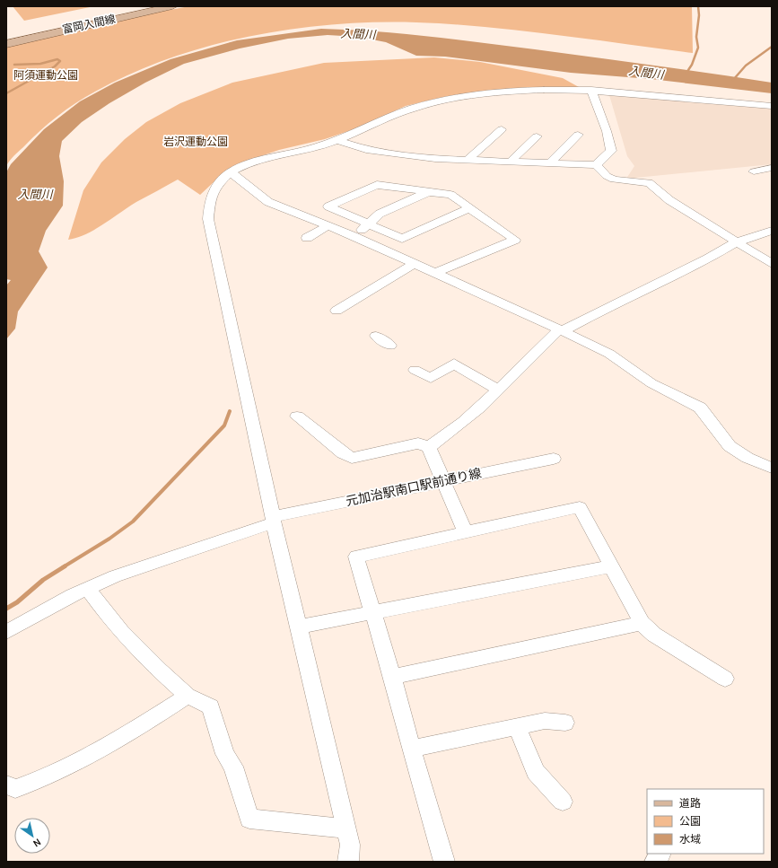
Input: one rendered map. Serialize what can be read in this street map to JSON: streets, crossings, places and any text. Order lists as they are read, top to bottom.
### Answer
{
  "streets": {
    "main road": ["富岡入間線"],
    "street": ["元加治駅南口駅前通り線"]
  },
  "water": ["入間川"],
  "parks": ["阿須運動公園", "岩沢運動公園"],
  "legend": ["道路", "公園", "水域"],
  "north": "bottom right"
}
